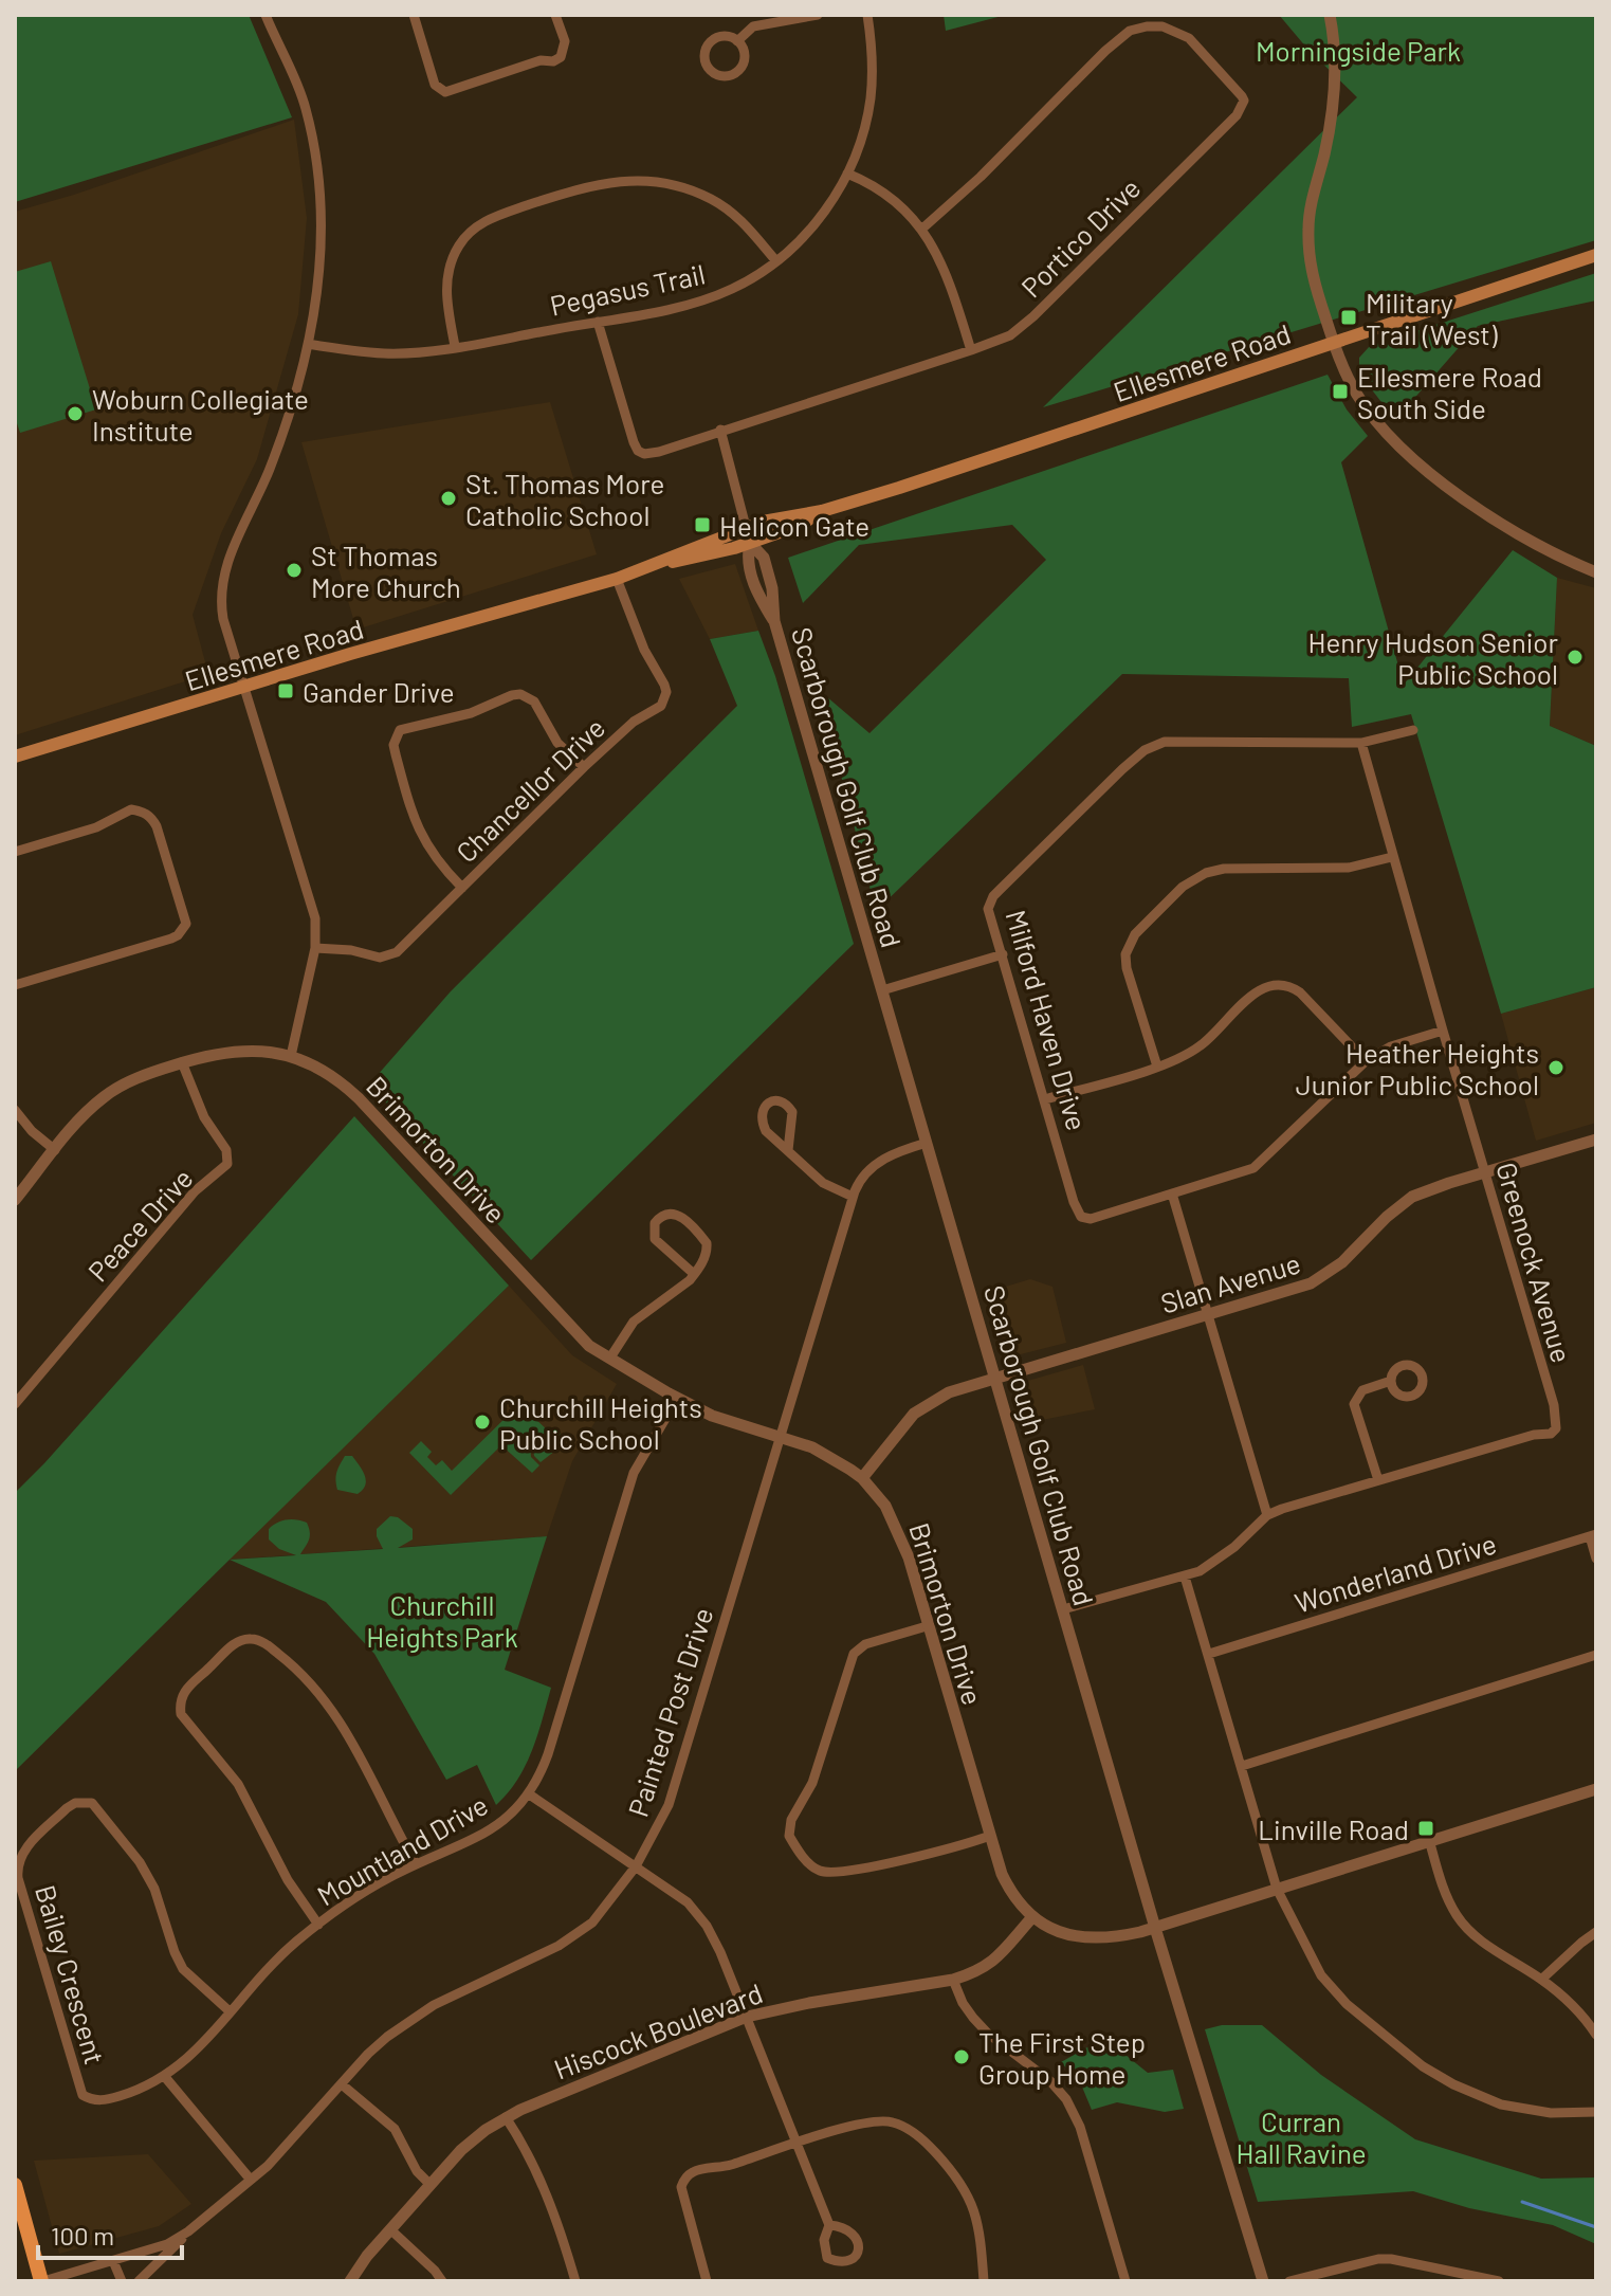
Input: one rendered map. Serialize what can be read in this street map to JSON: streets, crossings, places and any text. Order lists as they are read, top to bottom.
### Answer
{
  "streets": {
    "main road": ["Ellesmere Road"],
    "street": [
      "Portico Drive",
      "Pegasus Trail",
      "Scarborough Golf Club Road",
      "Chancellor Drive",
      "Milford Haven Drive",
      "Brimorton Drive",
      "Peace Drive",
      "Greenock Avenue",
      "Slan Avenue",
      "Wonderland Drive",
      "Painted Post Drive",
      "Mountland Drive",
      "Bailey Crescent",
      "Hiscock Boulevard"
    ]
  },
  "crossings": [
    ["Portico Drive", "Pegasus Trail"],
    ["Ellesmere Road", "Scarborough Golf Club Road"],
    ["Ellesmere Road", "Chancellor Drive"],
    ["Scarborough Golf Club Road", "Brimorton Drive"],
    ["Scarborough Golf Club Road", "Greenock Avenue"],
    ["Scarborough Golf Club Road", "Slan Avenue"],
    ["Scarborough Golf Club Road", "Painted Post Drive"],
    ["Milford Haven Drive", "Greenock Avenue"],
    ["Brimorton Drive", "Peace Drive"],
    ["Brimorton Drive", "Slan Avenue"],
    ["Brimorton Drive", "Painted Post Drive"],
    ["Brimorton Drive", "Mountland Drive"],
    ["Brimorton Drive", "Hiscock Boulevard"],
    ["Greenock Avenue", "Slan Avenue"],
    ["Mountland Drive", "Bailey Crescent"]
  ],
  "parks": ["Morningside Park", "Churchill Heights Park", "Curran Hall Ravine"],
  "places": {
    "transit": [
      "Military Trail (West)",
      "Ellesmere Road South Side",
      "Helicon Gate",
      "Gander Drive",
      "Linville Road"
    ],
    "other": [
      "Woburn Collegiate Institute",
      "St. Thomas More Catholic School",
      "St Thomas More Church",
      "Henry Hudson Senior Public School",
      "Heather Heights Junior Public School",
      "Churchill Heights Public School",
      "The First Step Group Home"
    ]
  },
  "scale_bar": "100 m"
}
